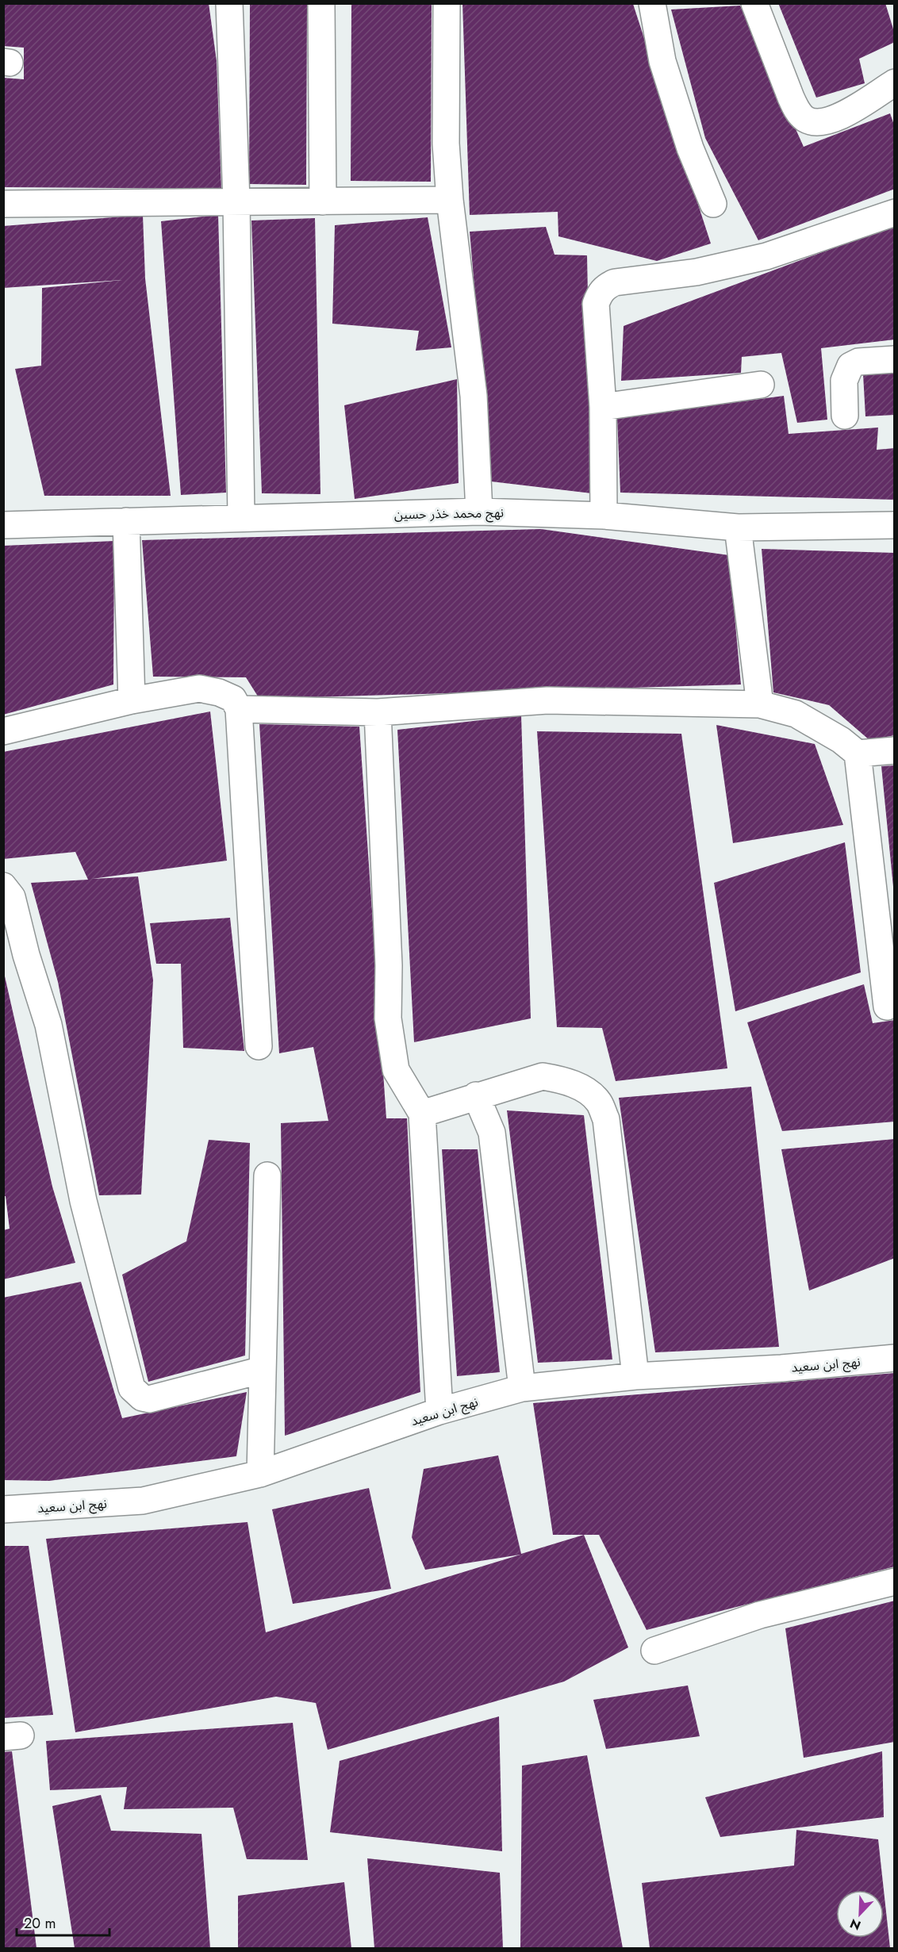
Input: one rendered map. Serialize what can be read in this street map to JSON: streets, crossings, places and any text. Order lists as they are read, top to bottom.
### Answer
{
  "streets": {
    "street": ["نهج محمد خذر حسين", "نهج ابن سعيد"]
  },
  "scale_bar": "20 m",
  "north": "bottom left"
}
